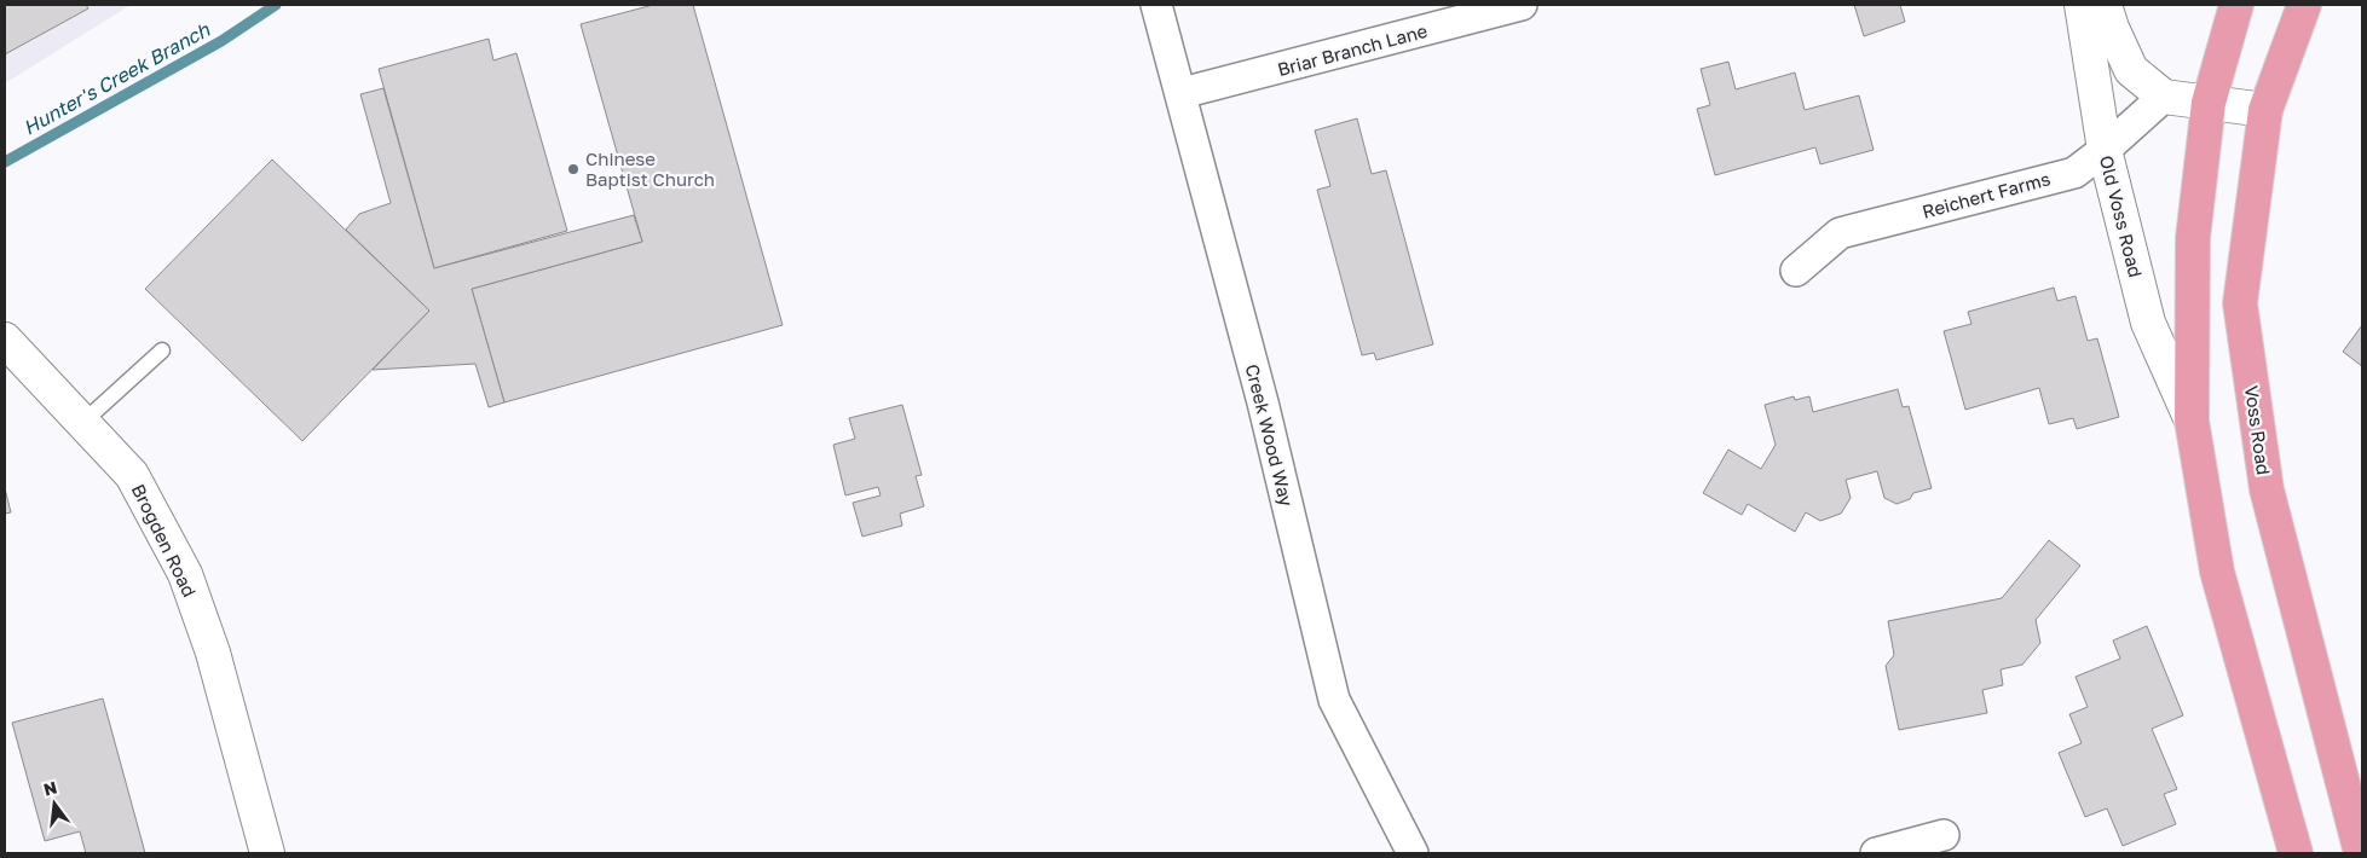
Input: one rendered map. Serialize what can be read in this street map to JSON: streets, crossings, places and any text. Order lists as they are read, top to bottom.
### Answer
{
  "streets": {
    "main road": ["Voss Road"],
    "street": [
      "Briar Branch Lane",
      "Reichert Farms",
      "Old Voss Road",
      "Creek Wood Way",
      "Brogden Road"
    ]
  },
  "crossings": [
    ["Briar Branch Lane", "Creek Wood Way"],
    ["Reichert Farms", "Old Voss Road"]
  ],
  "water": ["Hunter's Creek Branch"],
  "places": ["Chinese Baptist Church"],
  "north": "top"
}
